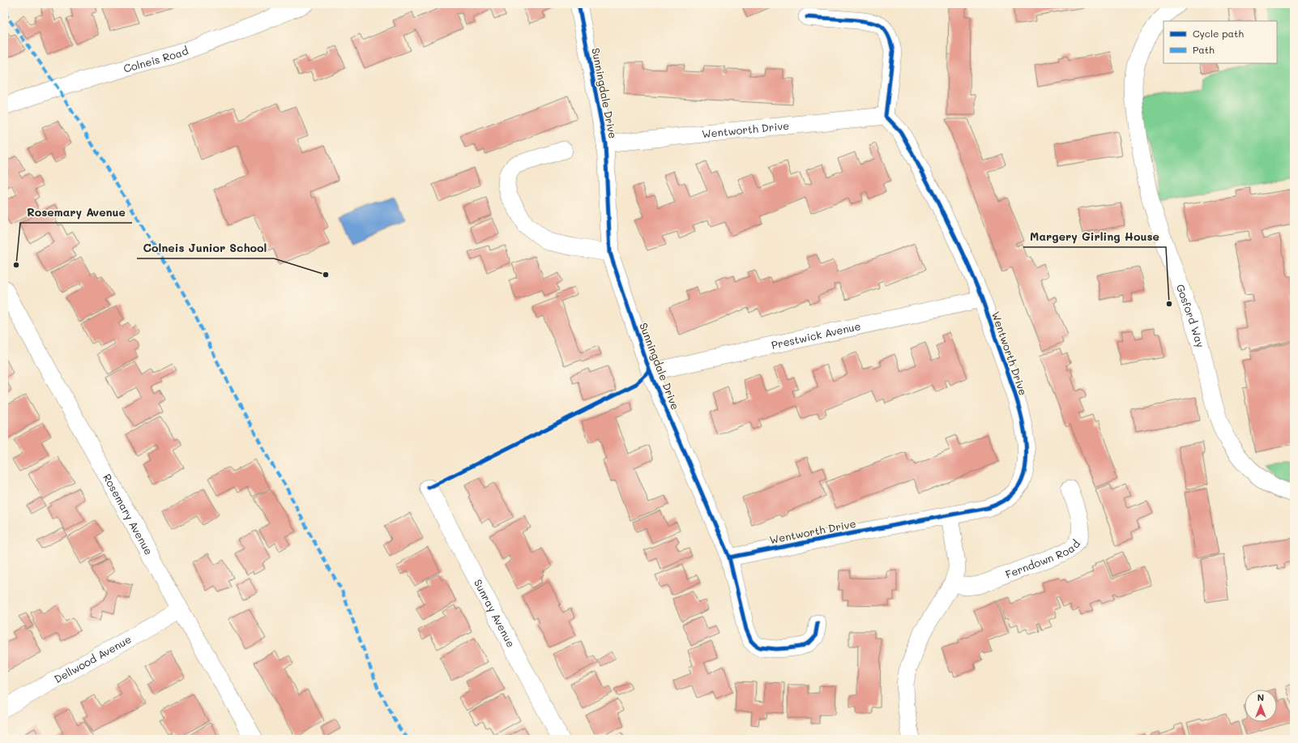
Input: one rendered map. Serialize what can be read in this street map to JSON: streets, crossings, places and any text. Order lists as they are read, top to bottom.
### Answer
{
  "streets": {
    "street": [
      "Colneis Road",
      "Sunningdale Drive",
      "Wentworth Drive",
      "Gosford Way",
      "Prestwick Avenue",
      "Rosemary Avenue",
      "Ferndown Road",
      "Sunray Avenue",
      "Dellwood Avenue"
    ]
  },
  "crossings": [
    ["Sunningdale Drive", "Wentworth Drive"],
    ["Sunningdale Drive", "Prestwick Avenue"],
    ["Wentworth Drive", "Prestwick Avenue"],
    ["Rosemary Avenue", "Dellwood Avenue"]
  ],
  "places": ["Rosemary Avenue", "Colneis Junior School", "Margery Girling House"],
  "legend": ["Cycle path", "Path"],
  "north": "top"
}
